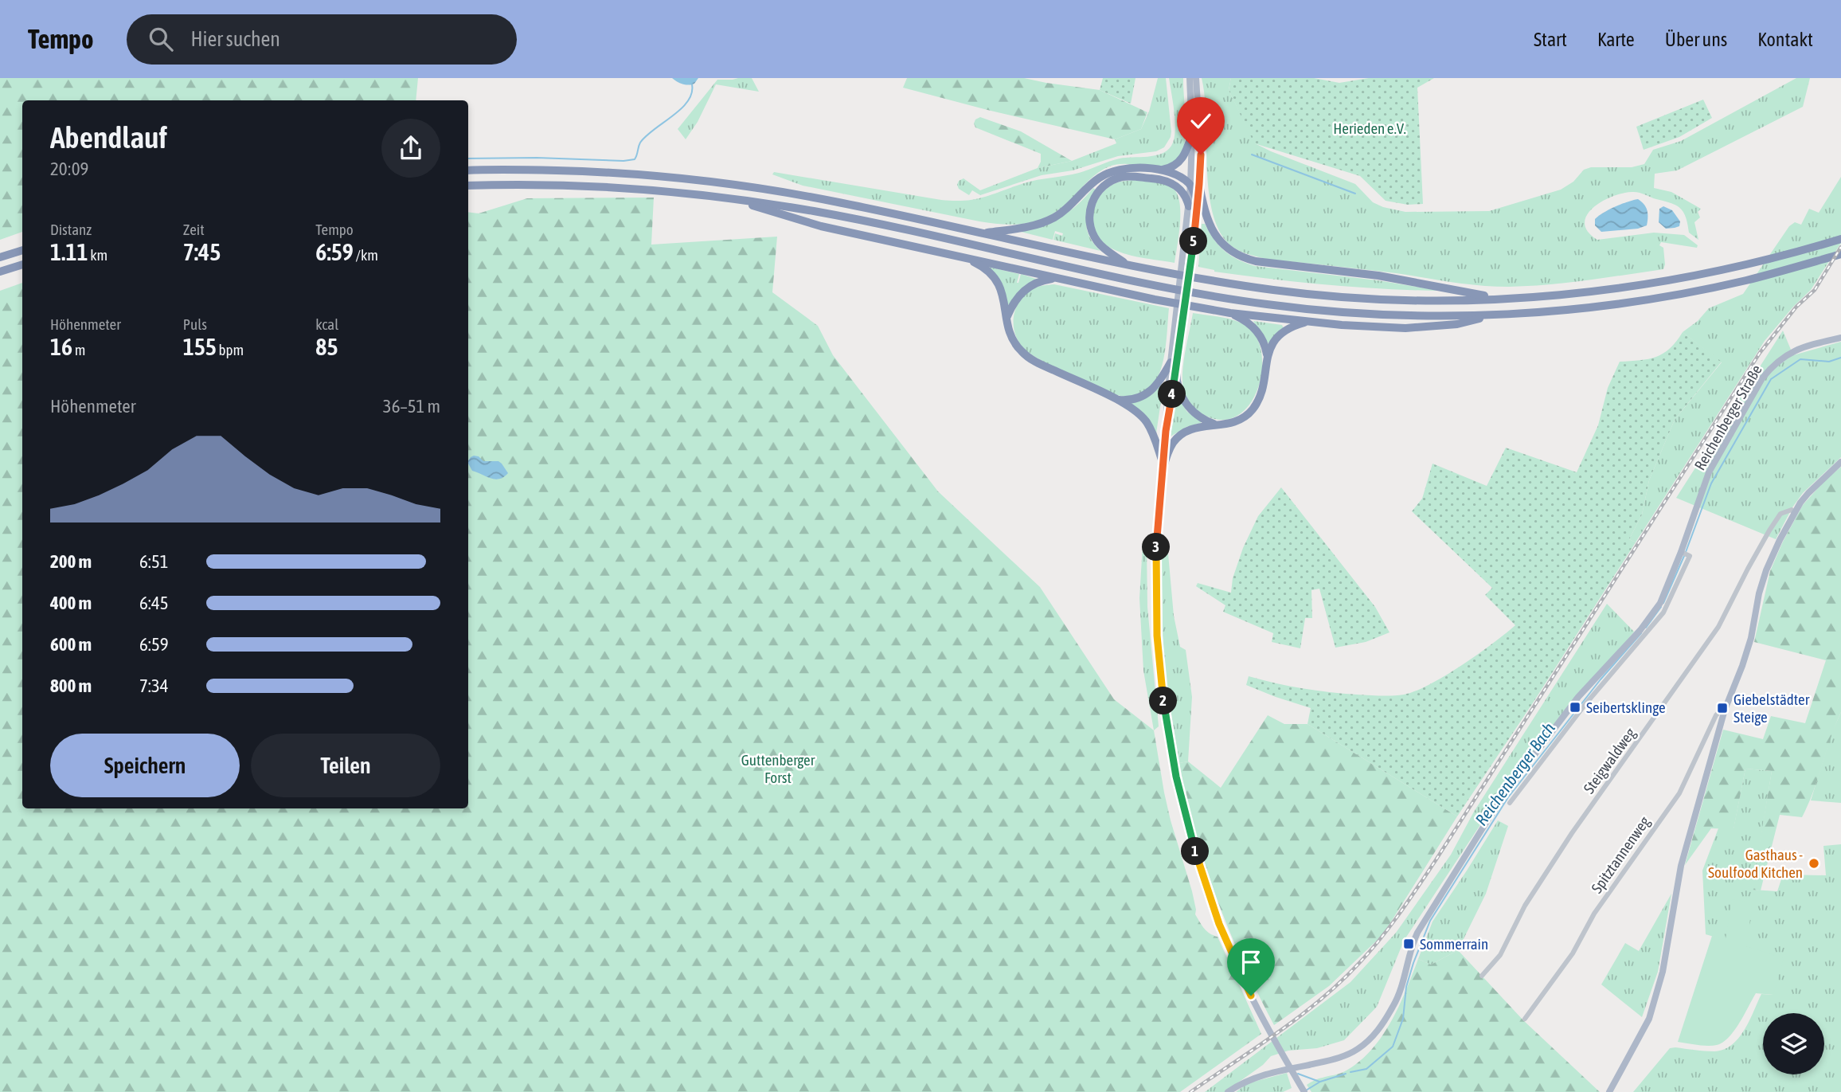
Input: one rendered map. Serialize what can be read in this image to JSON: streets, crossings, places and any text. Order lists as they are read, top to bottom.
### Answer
{
  "streets": {
    "main road": ["Reichenberger Straße"],
    "street": ["Steigwaldweg", "Spitztannenweg"]
  },
  "water": ["Reichenberger Bach"],
  "parks": ["Herieden e.V.", "Guttenberger Forst"],
  "places": {
    "transit": ["Seibertsklinge", "Giebelstädter Steige", "Sommerrain"],
    "other": ["Gasthaus - Soulfood Kitchen"]
  },
  "page": {
    "header": "Tempo",
    "search": "Hier suchen",
    "nav": [
      "Start",
      "Karte",
      "Über uns",
      "Kontakt"
    ],
    "heading": ["Abendlauf", "20:09"],
    "stats": [
      ["Distanz", "1.11 km"],
      ["Zeit", "7:45"],
      ["Tempo", "6:59 /km"],
      ["Höhenmeter", "16 m"],
      ["Puls", "155 bpm"],
      ["kcal", "85"]
    ],
    "pins": [
      "5",
      "4",
      "3",
      "2",
      "1"
    ],
    "chart": ["Höhenmeter", "36–51 m"],
    "list": [
      {
        "name": "200 m",
        "note": "6:51"
      },
      {
        "name": "400 m",
        "note": "6:45"
      },
      {
        "name": "600 m",
        "note": "6:59"
      },
      {
        "name": "800 m",
        "note": "7:34"
      }
    ],
    "buttons": ["Speichern", "Teilen"]
  }
}
